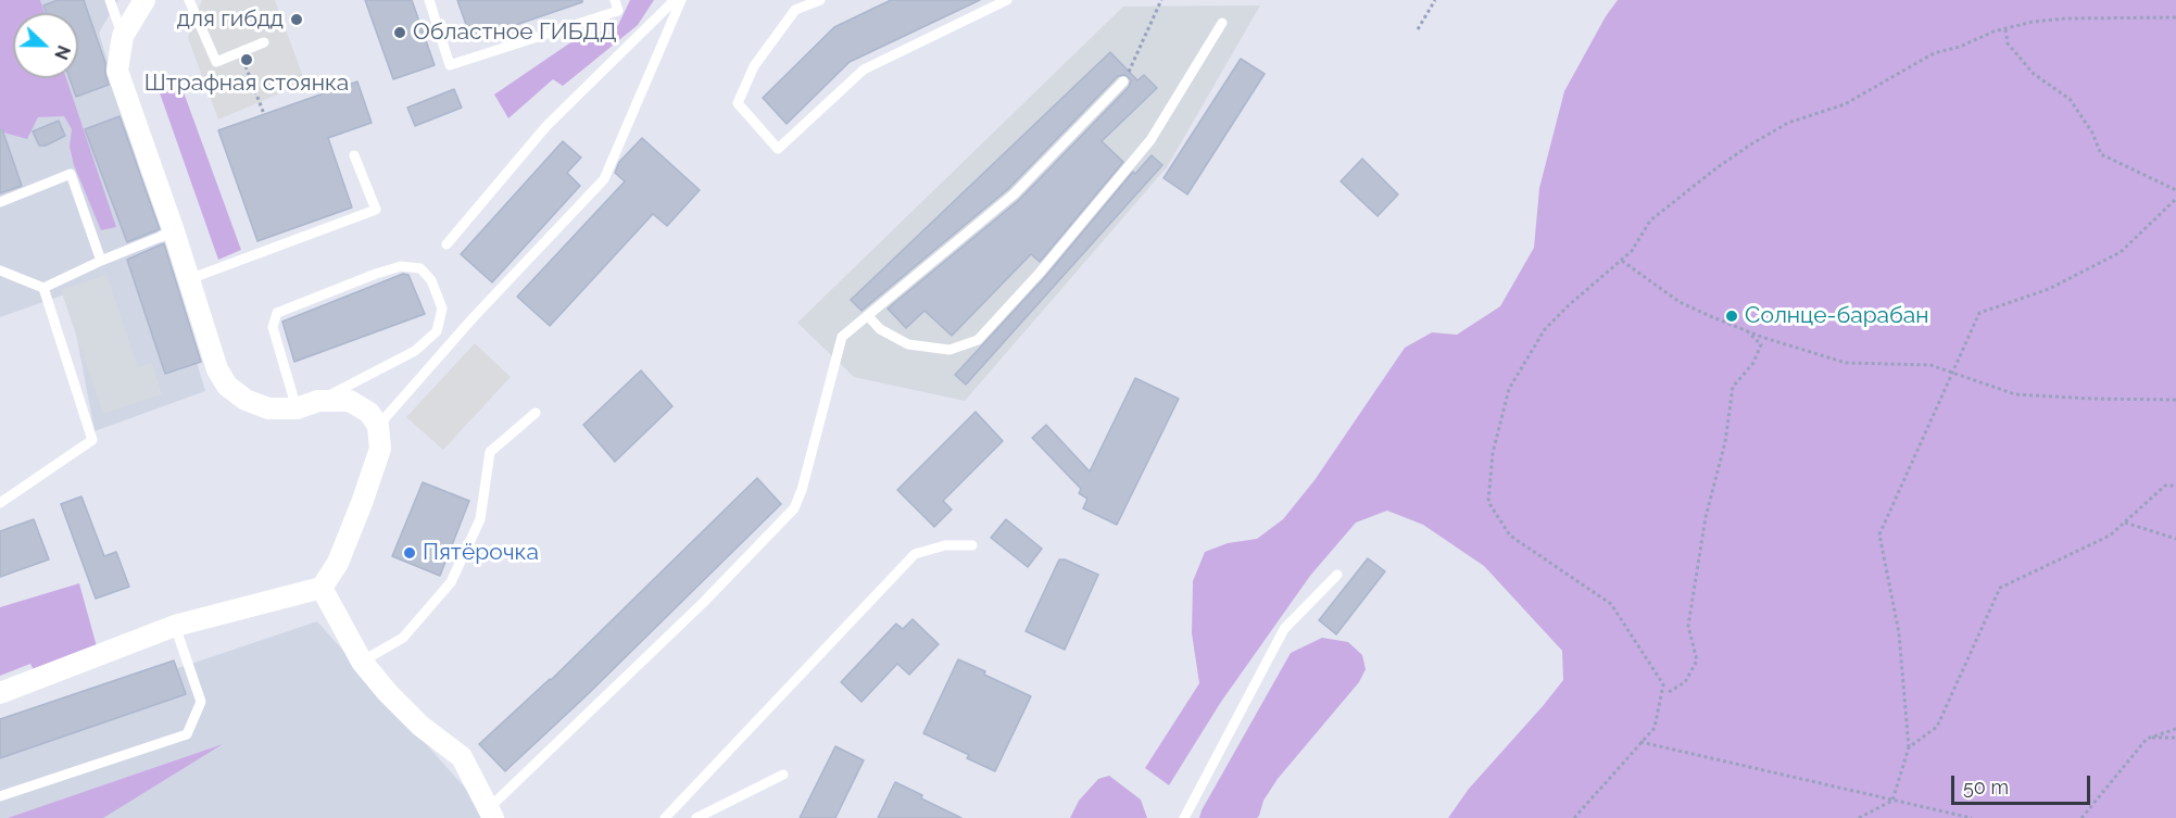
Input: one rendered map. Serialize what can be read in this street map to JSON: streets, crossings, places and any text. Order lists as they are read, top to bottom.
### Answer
{
  "places": [
    "для гибдд",
    "Областное ГИБДД",
    "Штрафная стоянка",
    "Солнце-барабан",
    "Пятёрочка"
  ],
  "scale_bar": "50 m",
  "north": "right"
}
